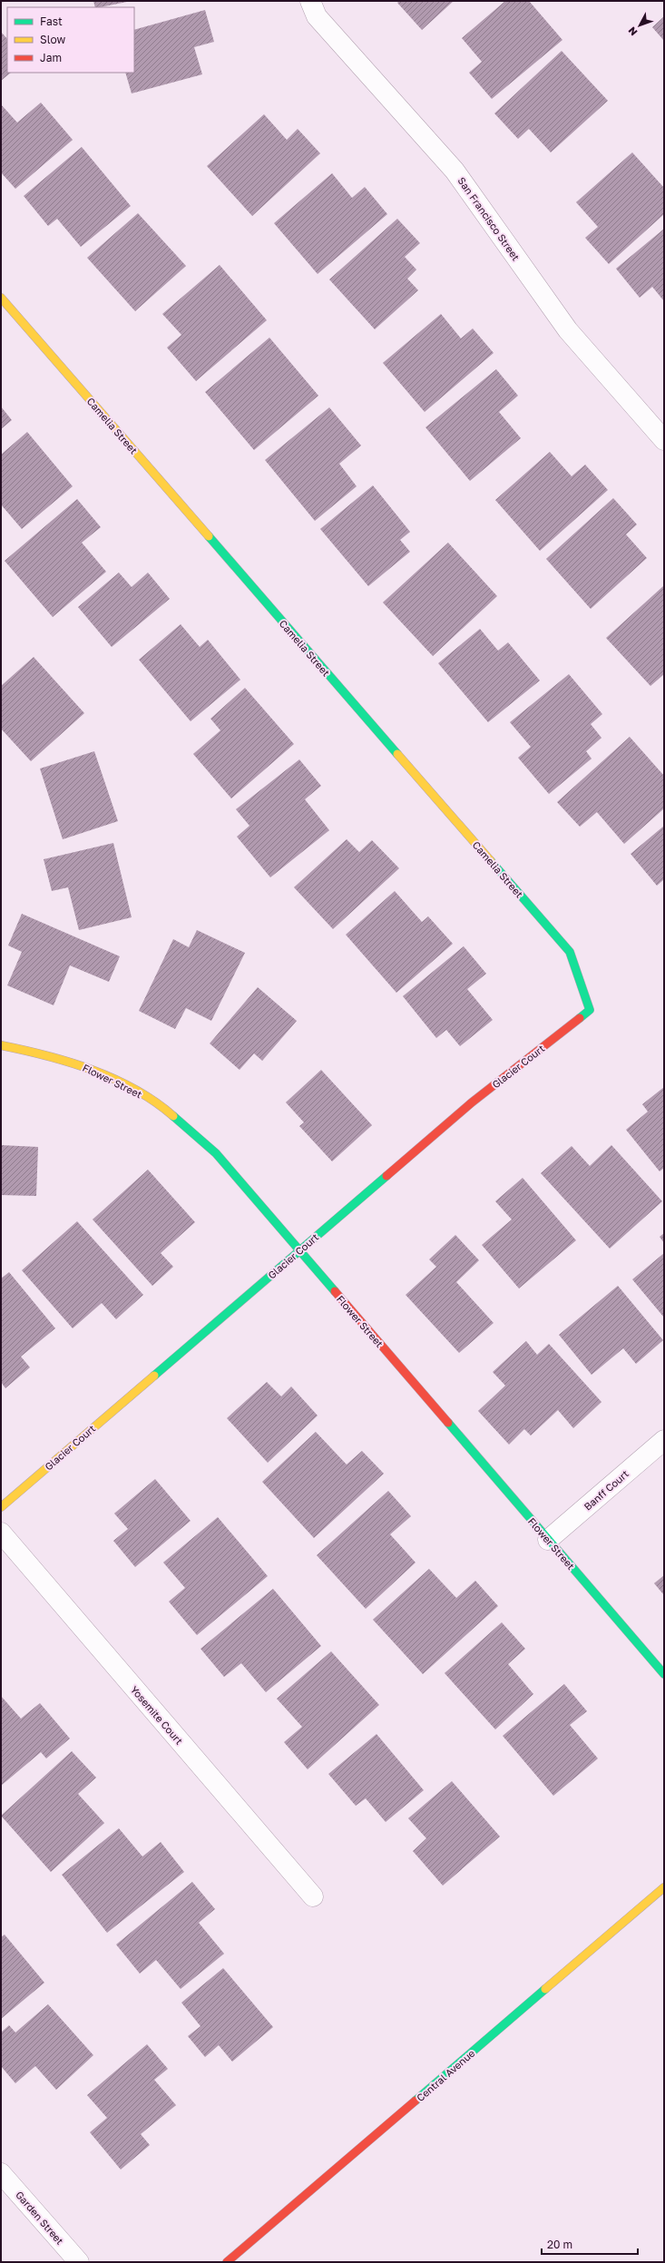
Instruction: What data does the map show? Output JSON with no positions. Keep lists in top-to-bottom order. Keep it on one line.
{"streets":{"street":["San Francisco Street","Camelia Street","Glacier Court","Flower Street","Banff Court","Yosemite Court","Central Avenue","Garden Street"]},"crossings":[["Camelia Street","Glacier Court"],["Glacier Court","Flower Street"],["Flower Street","Banff Court"]],"legend":["Fast","Slow","Jam"],"scale_bar":"20 m","north":"bottom left"}
